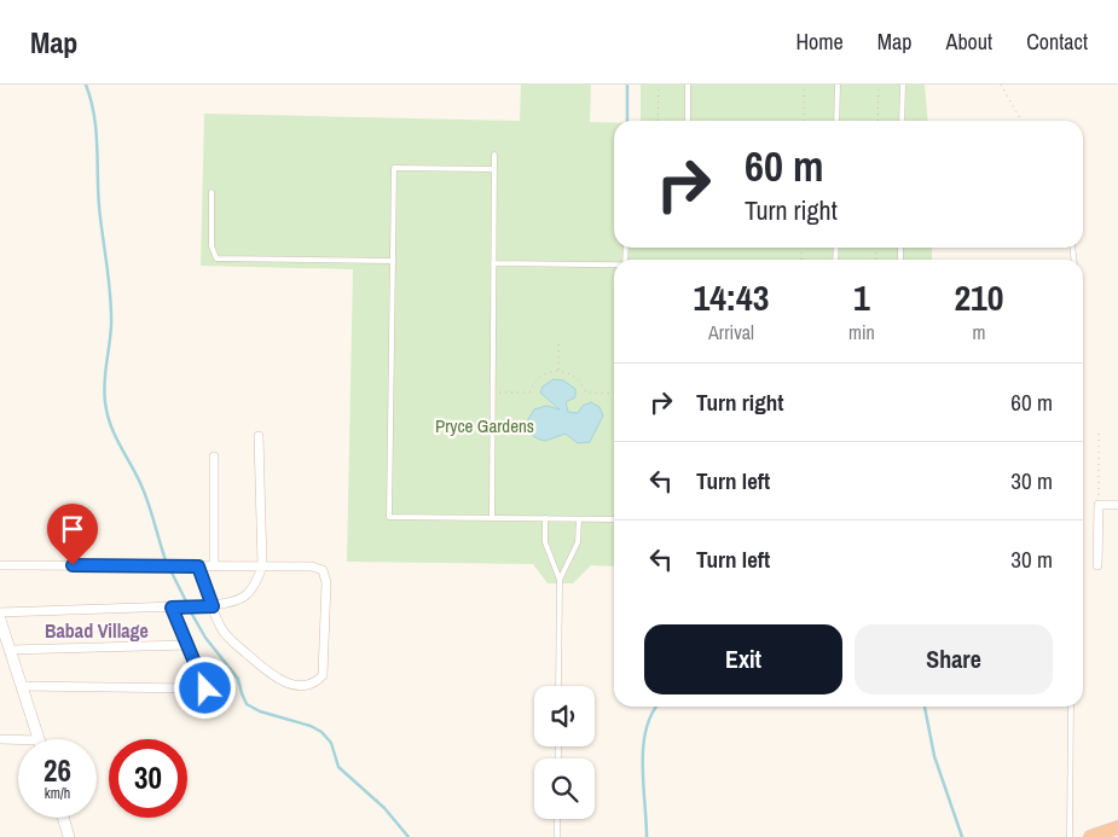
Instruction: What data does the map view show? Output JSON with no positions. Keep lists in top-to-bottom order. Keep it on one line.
{"districts":["Babad Village"],"parks":["Pryce Gardens"],"page":{"header":"Map","nav":["Home","Map","About","Contact"],"turn":["60 m","Turn right"],"eta":["14:43","Arrival","1","min","210","m"],"list":[{"name":"Turn right","value":"60 m"},{"name":"Turn left","value":"30 m"},{"name":"Turn left","value":"30 m"}],"buttons":["Exit","Share"],"speed":"26 km/h","limit":"30"}}
